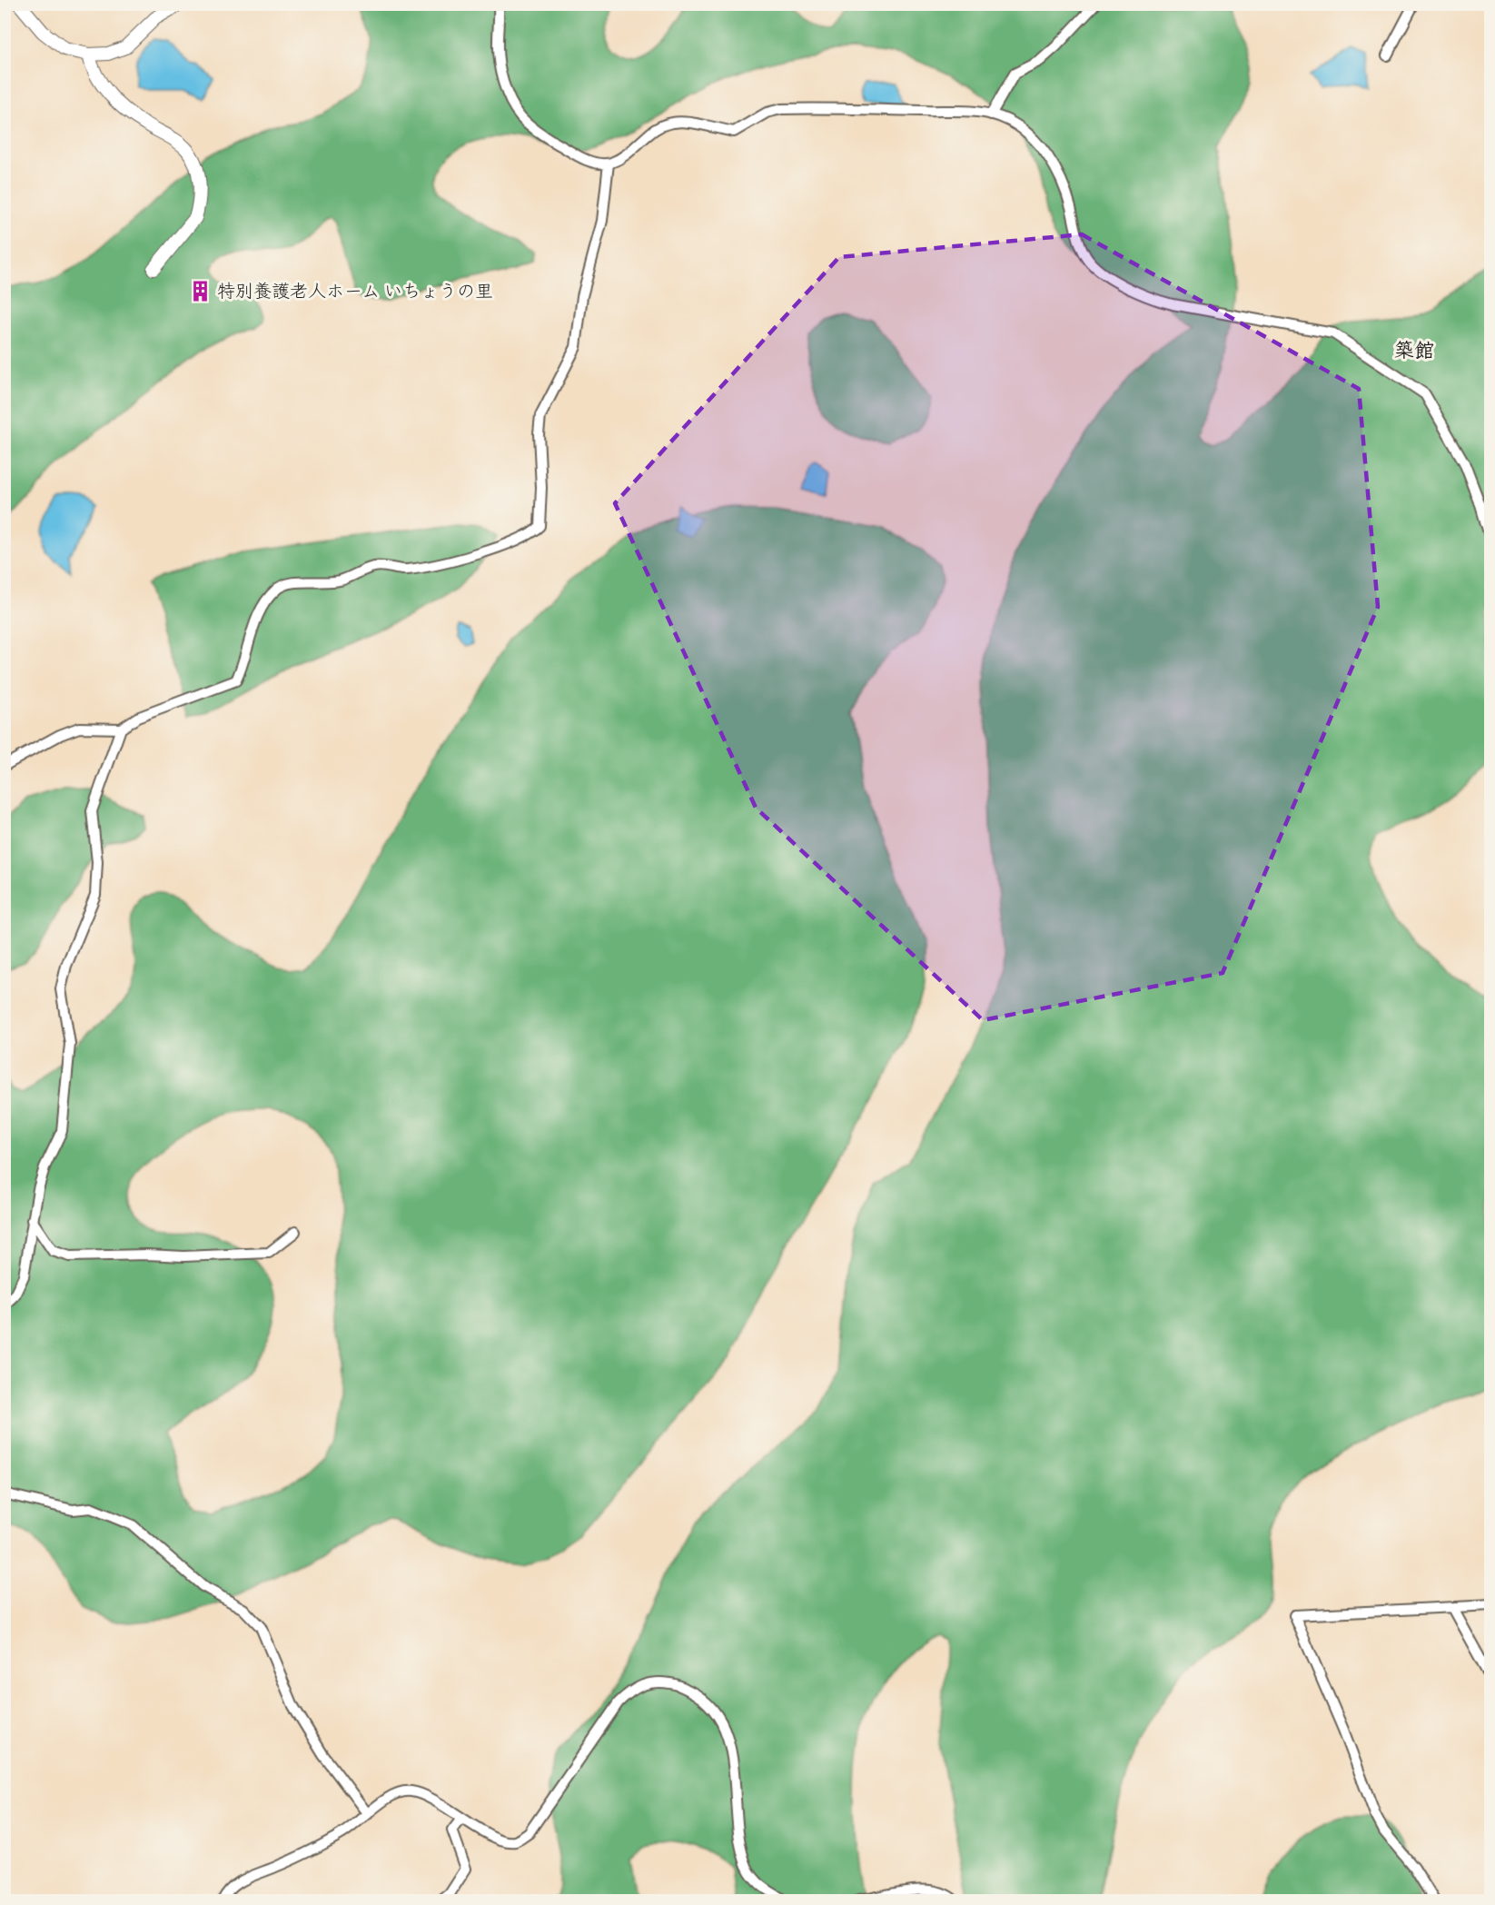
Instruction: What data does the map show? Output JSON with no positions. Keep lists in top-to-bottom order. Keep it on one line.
{"districts":["築館"],"places":{"building":["特別養護老人ホーム いちょうの里"]}}
